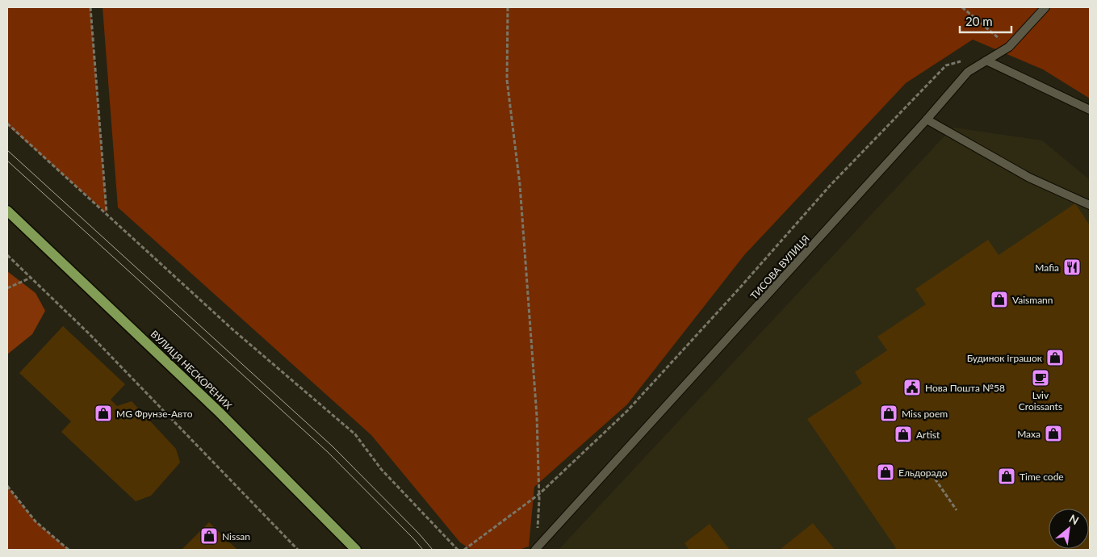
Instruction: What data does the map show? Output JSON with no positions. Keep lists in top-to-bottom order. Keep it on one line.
{"streets":{"main road":["ВУЛИЦЯ НЕСКОРЕНИХ"],"lane":["ТИСОВА ВУЛИЦЯ"]},"places":{"restaurant":["Mafia"],"shop":["Vaismann","Будинок іграшок","MG Фрунзе-Авто","Miss poem","Маха","Artist","Ельдорадо","Time code","Nissan"],"cafe":["Lviv Croissants"],"public building":["Нова Пошта №58"]},"scale_bar":"20 m","north":"top right"}
